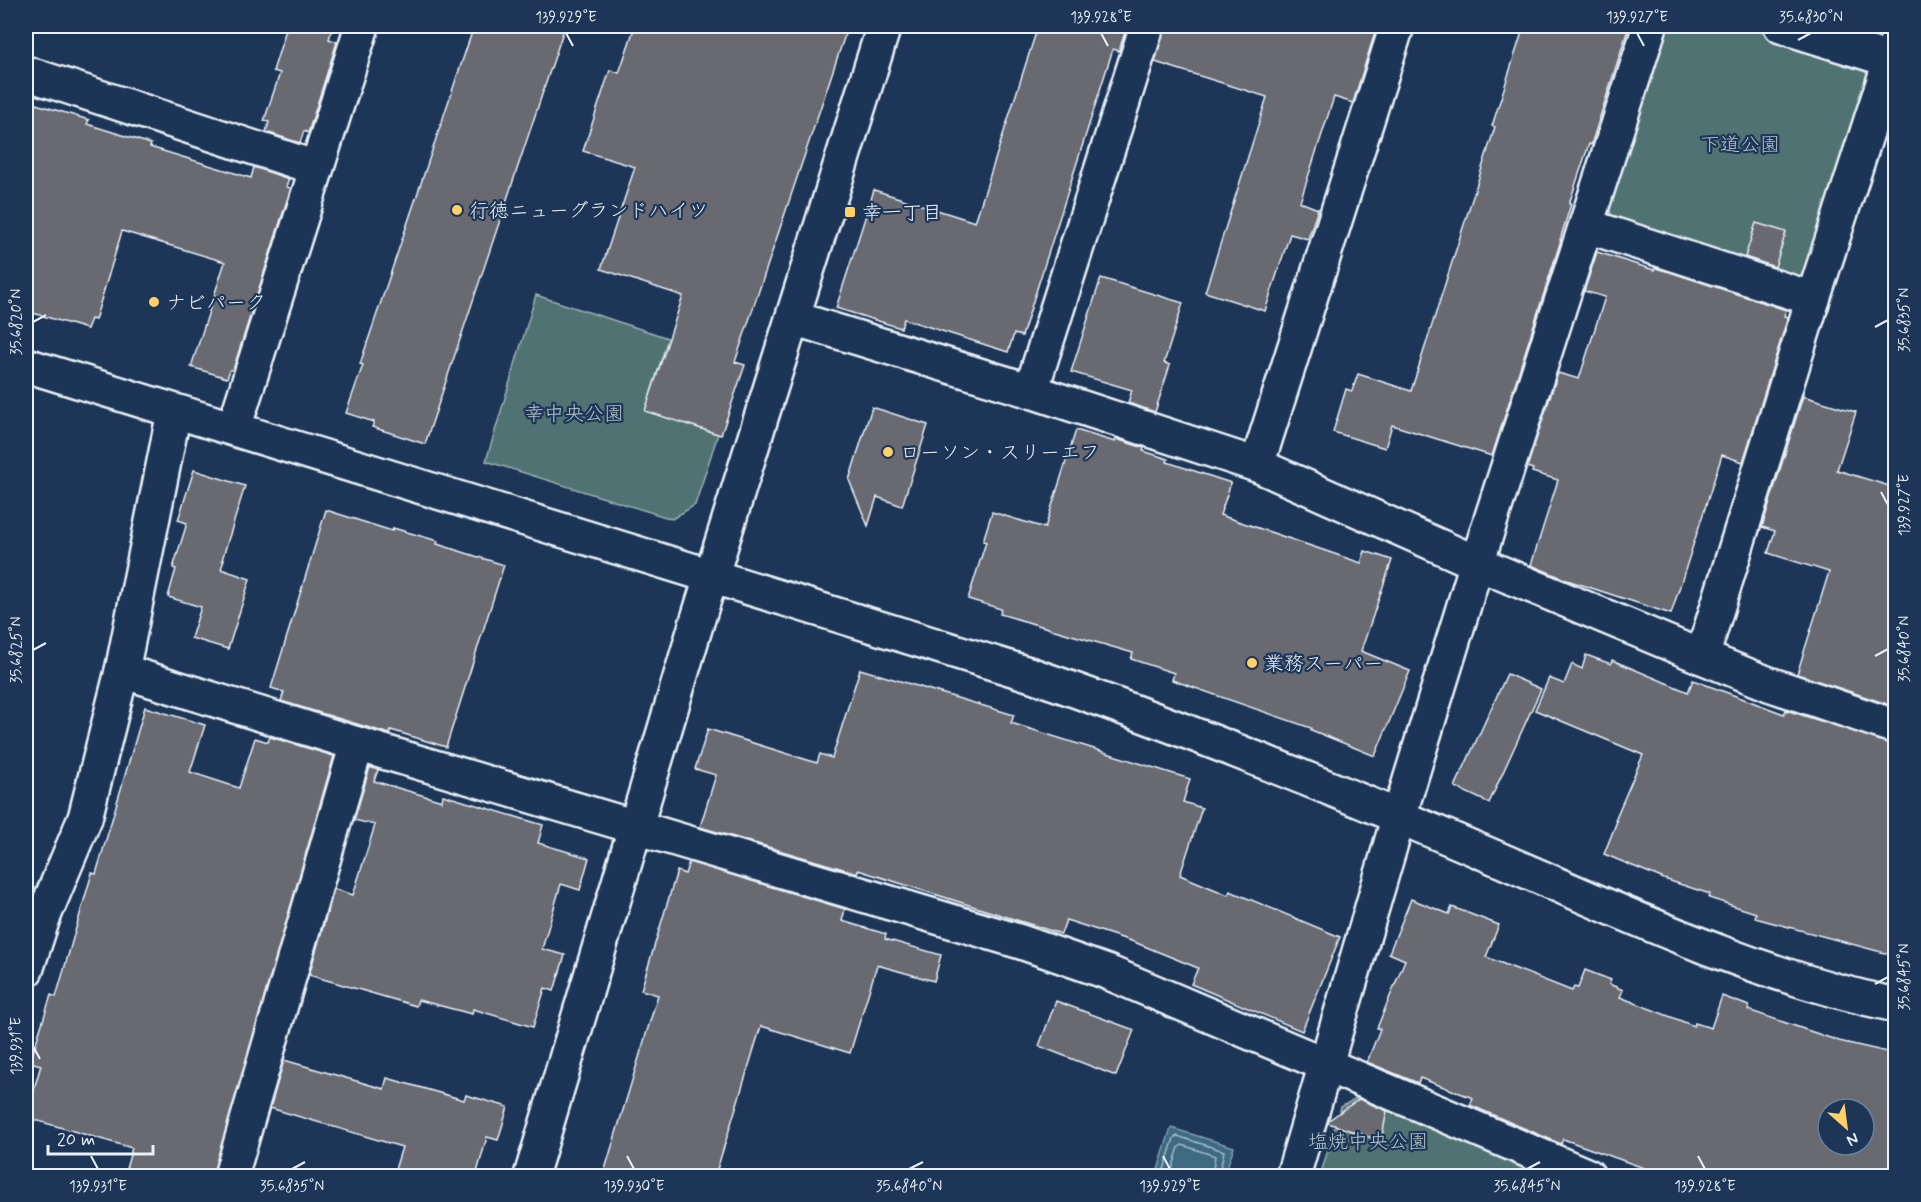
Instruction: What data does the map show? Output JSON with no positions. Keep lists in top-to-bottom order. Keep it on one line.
{"parks":["下道公園","幸中央公園","塩焼中央公園"],"places":{"other":["行徳ニューグランドハイツ","ナビパーク","ローソン・スリーエフ","業務スーパー"],"transit":["幸一丁目"]},"scale_bar":"20 m","north":"bottom right","coordinates":["139.929°E","139.928°E","139.927°E","35.6830°N","35.6835°N","35.6820°N","35.6840°N","35.6825°N","35.6845°N","139.931°E","139.930°E"]}
